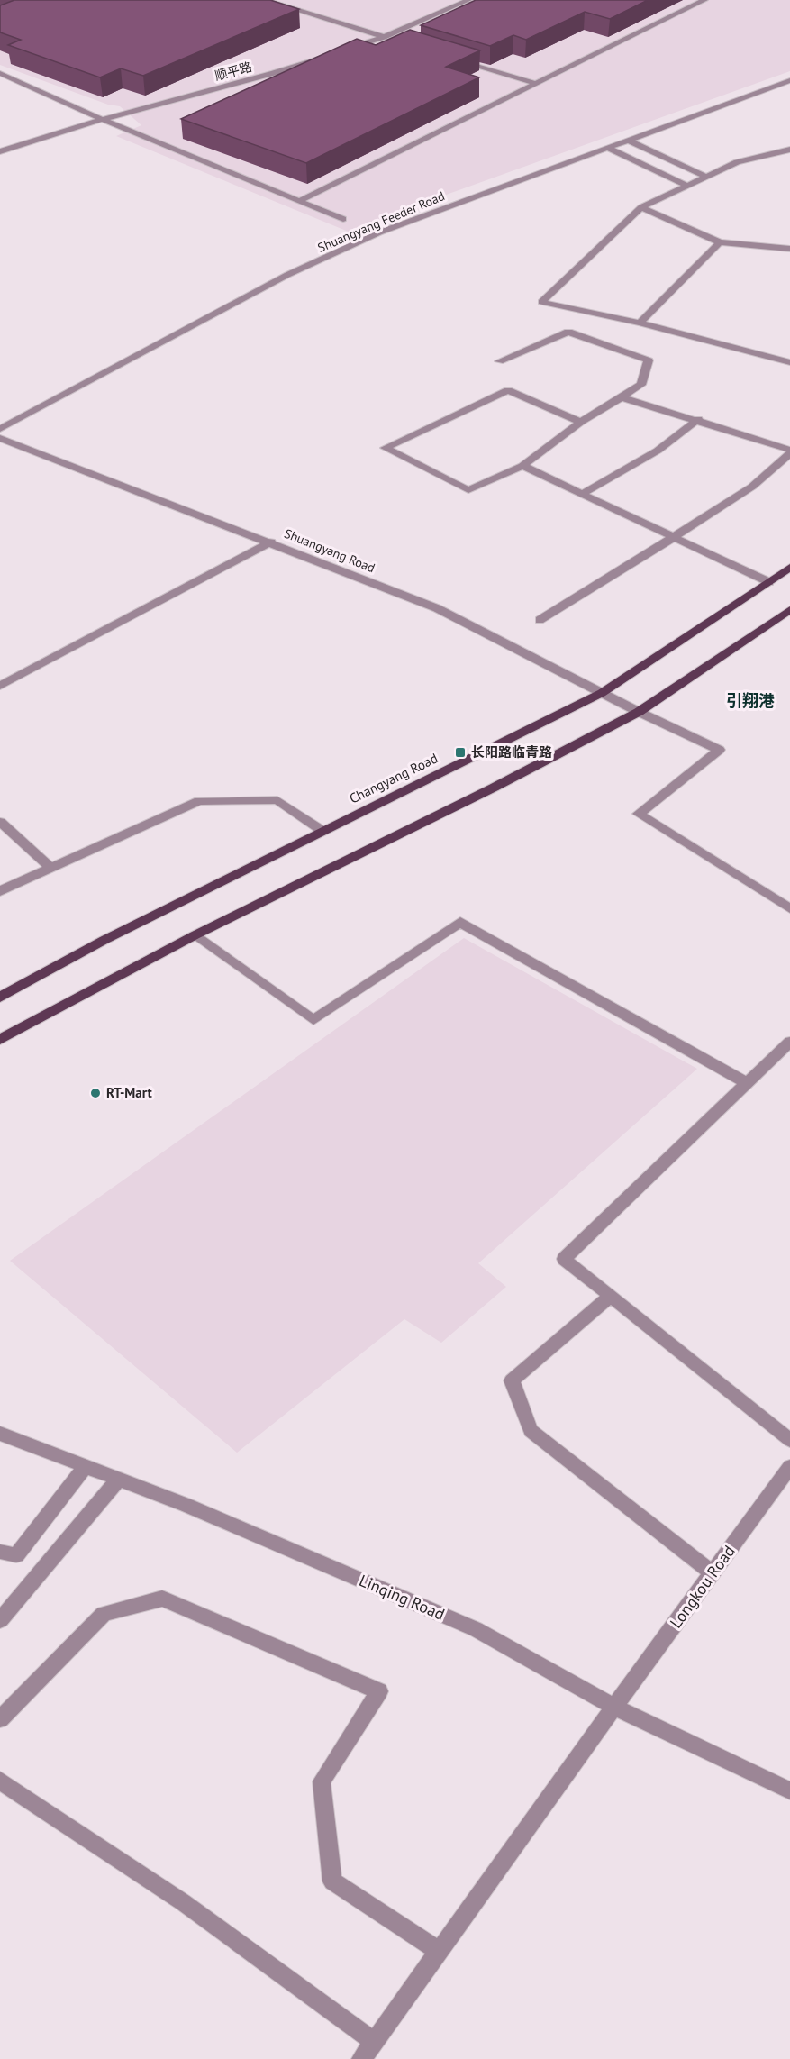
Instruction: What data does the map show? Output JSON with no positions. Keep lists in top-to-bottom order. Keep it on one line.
{"streets":{"main road":["Changyang Road"],"street":["顺平路","Shuangyang Feeder Road","Shuangyang Road","Longkou Road","Linqing Road"]},"crossings":[["Shuangyang Road","Changyang Road"],["Longkou Road","Linqing Road"]],"districts":["引翔港"],"places":{"transit":["长阳路临青路"],"other":["RT-Mart"]}}
